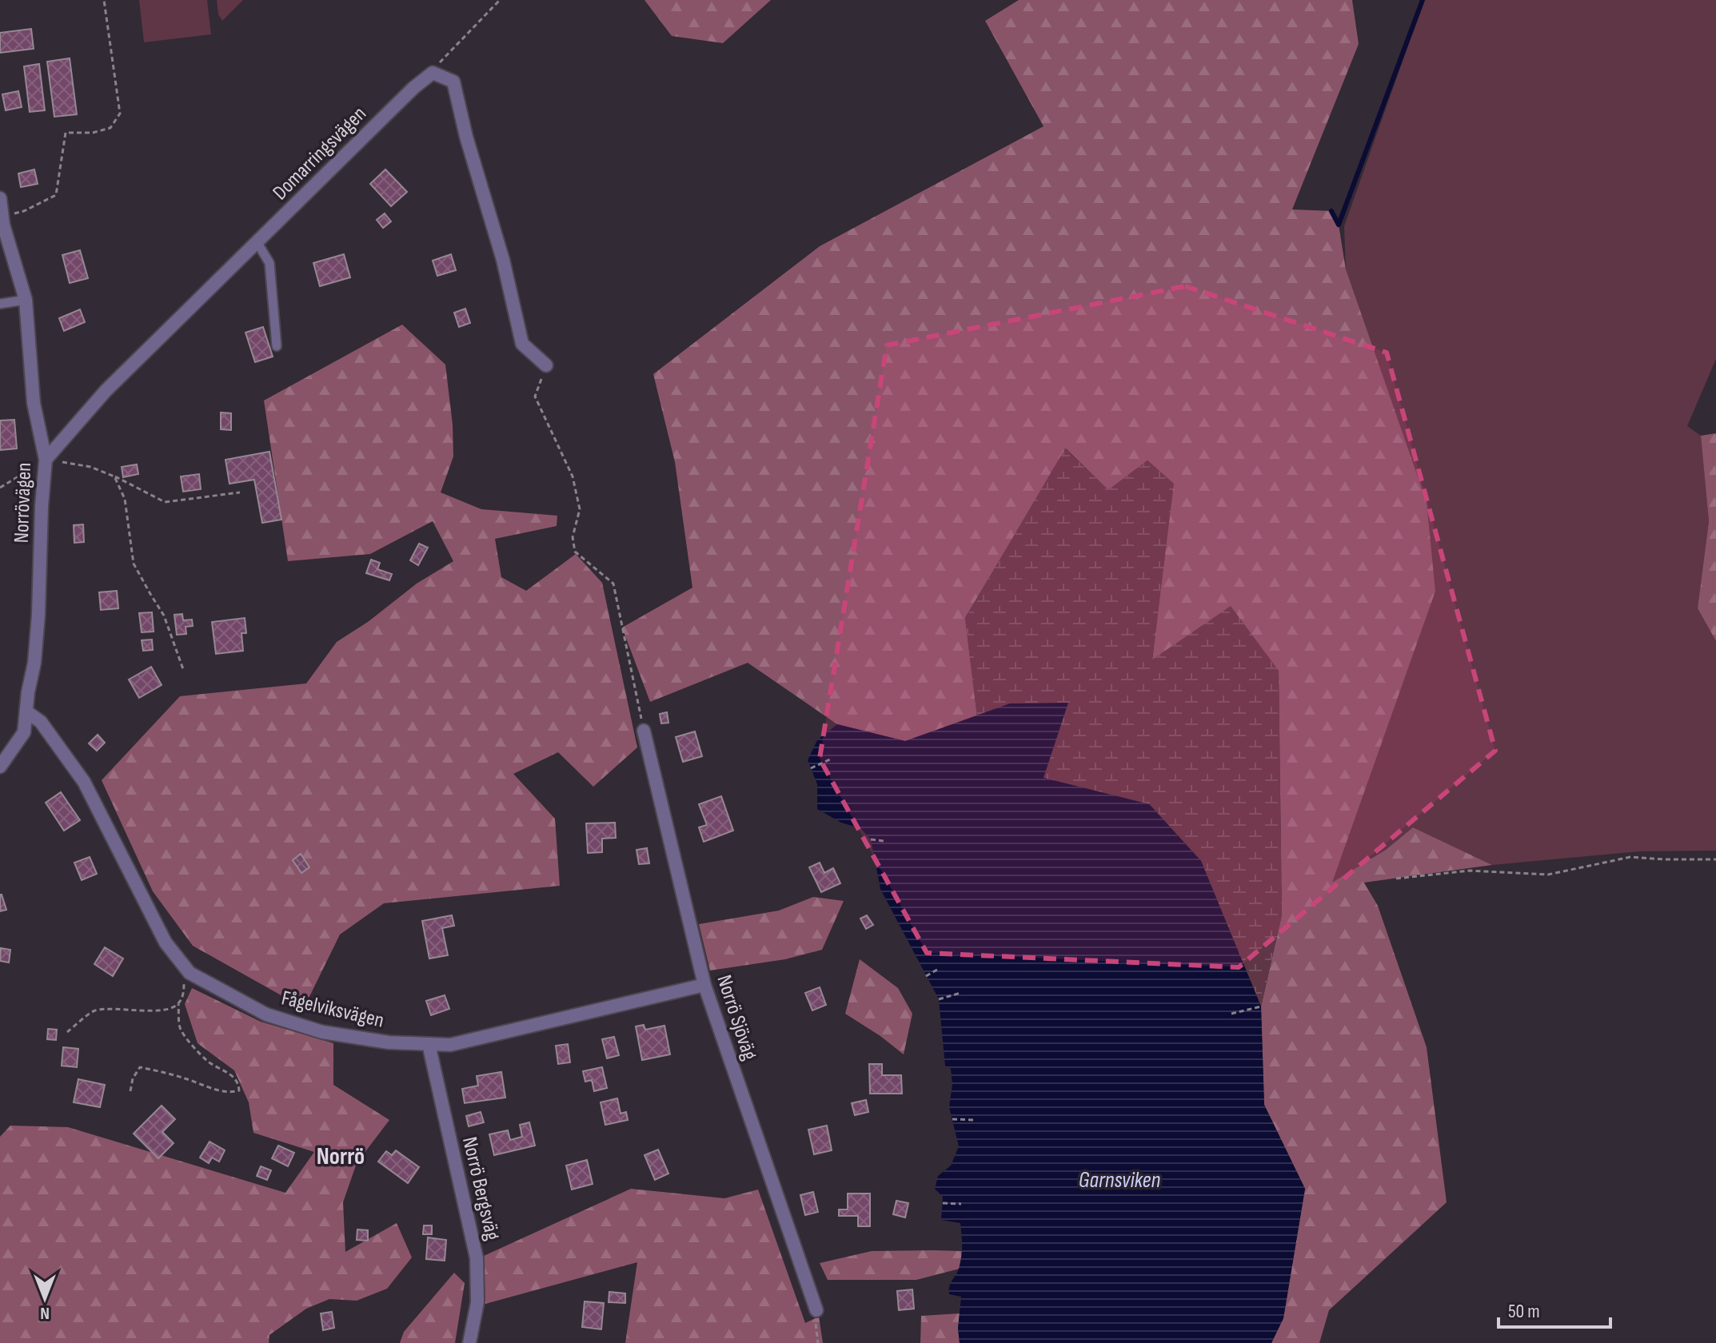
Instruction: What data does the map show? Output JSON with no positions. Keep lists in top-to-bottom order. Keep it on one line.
{"streets":{"street":["Domarringsvägen","Norrövägen","Fågelviksvägen","Norrö Sjöväg","Norrö Bergsväg"]},"crossings":[["Domarringsvägen","Norrövägen"],["Norrövägen","Fågelviksvägen"],["Fågelviksvägen","Norrö Sjöväg"],["Fågelviksvägen","Norrö Bergsväg"]],"districts":["Norrö"],"water":["Garnsviken"],"scale_bar":"50 m","north":"bottom"}
